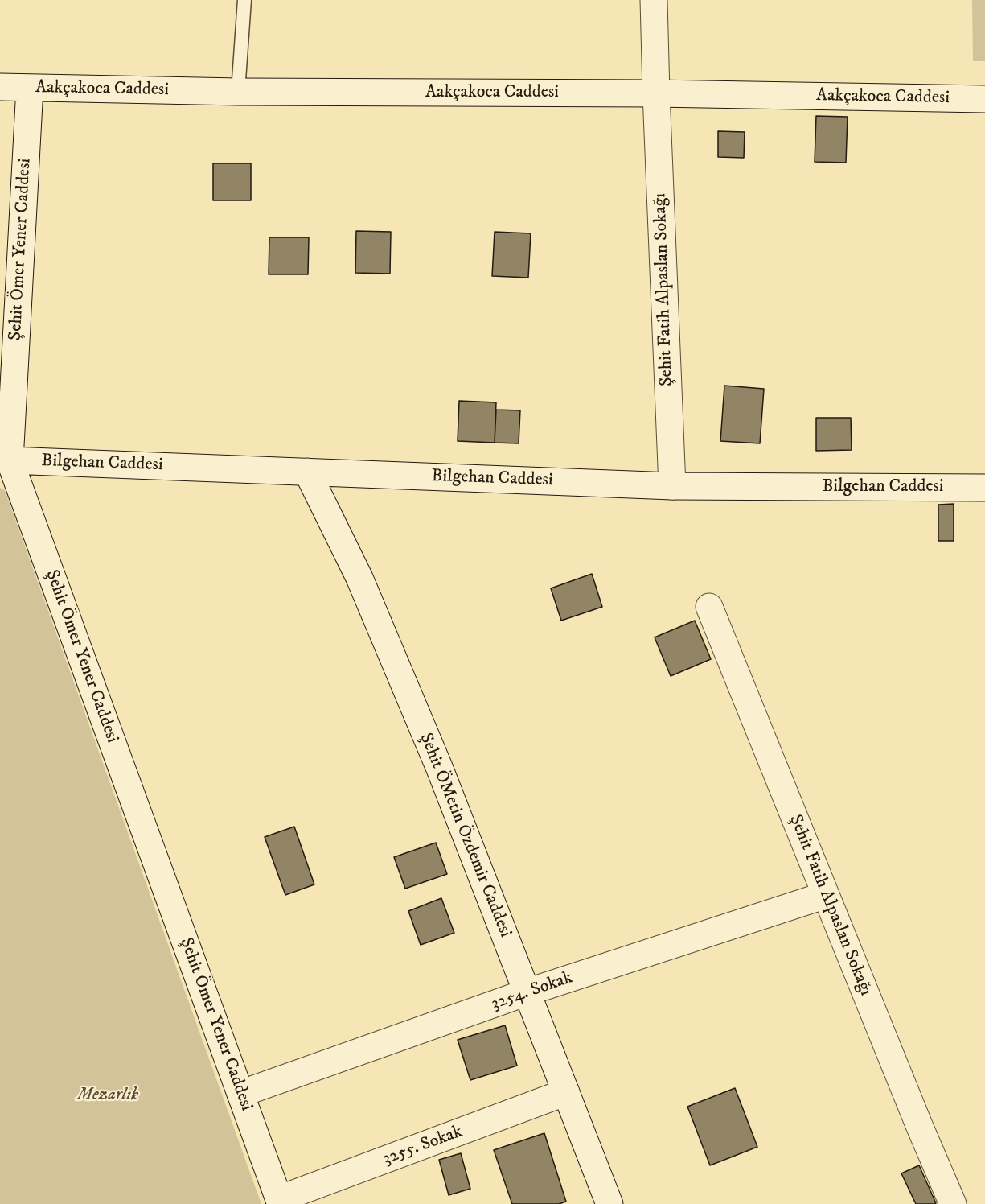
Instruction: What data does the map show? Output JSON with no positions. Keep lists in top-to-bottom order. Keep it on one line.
{"streets":{"street":["Aakçakoca Caddesi","Şehit Ömer Yener Caddesi","Şehit Fatih Alpaslan Sokağı","Bilgehan Caddesi","Şehit ÖMetin Özdemir Caddesi","3254. Sokak","3255. Sokak"]},"crossings":[["Aakçakoca Caddesi","Şehit Ömer Yener Caddesi"],["Aakçakoca Caddesi","Şehit Fatih Alpaslan Sokağı"],["Şehit Ömer Yener Caddesi","Bilgehan Caddesi"],["Şehit Ömer Yener Caddesi","3254. Sokak"],["Şehit Ömer Yener Caddesi","3255. Sokak"],["Şehit Fatih Alpaslan Sokağı","Bilgehan Caddesi"],["Şehit Fatih Alpaslan Sokağı","3254. Sokak"],["Bilgehan Caddesi","Şehit ÖMetin Özdemir Caddesi"],["Şehit ÖMetin Özdemir Caddesi","3254. Sokak"],["Şehit ÖMetin Özdemir Caddesi","3255. Sokak"]],"parks":["Mezarlık"]}
